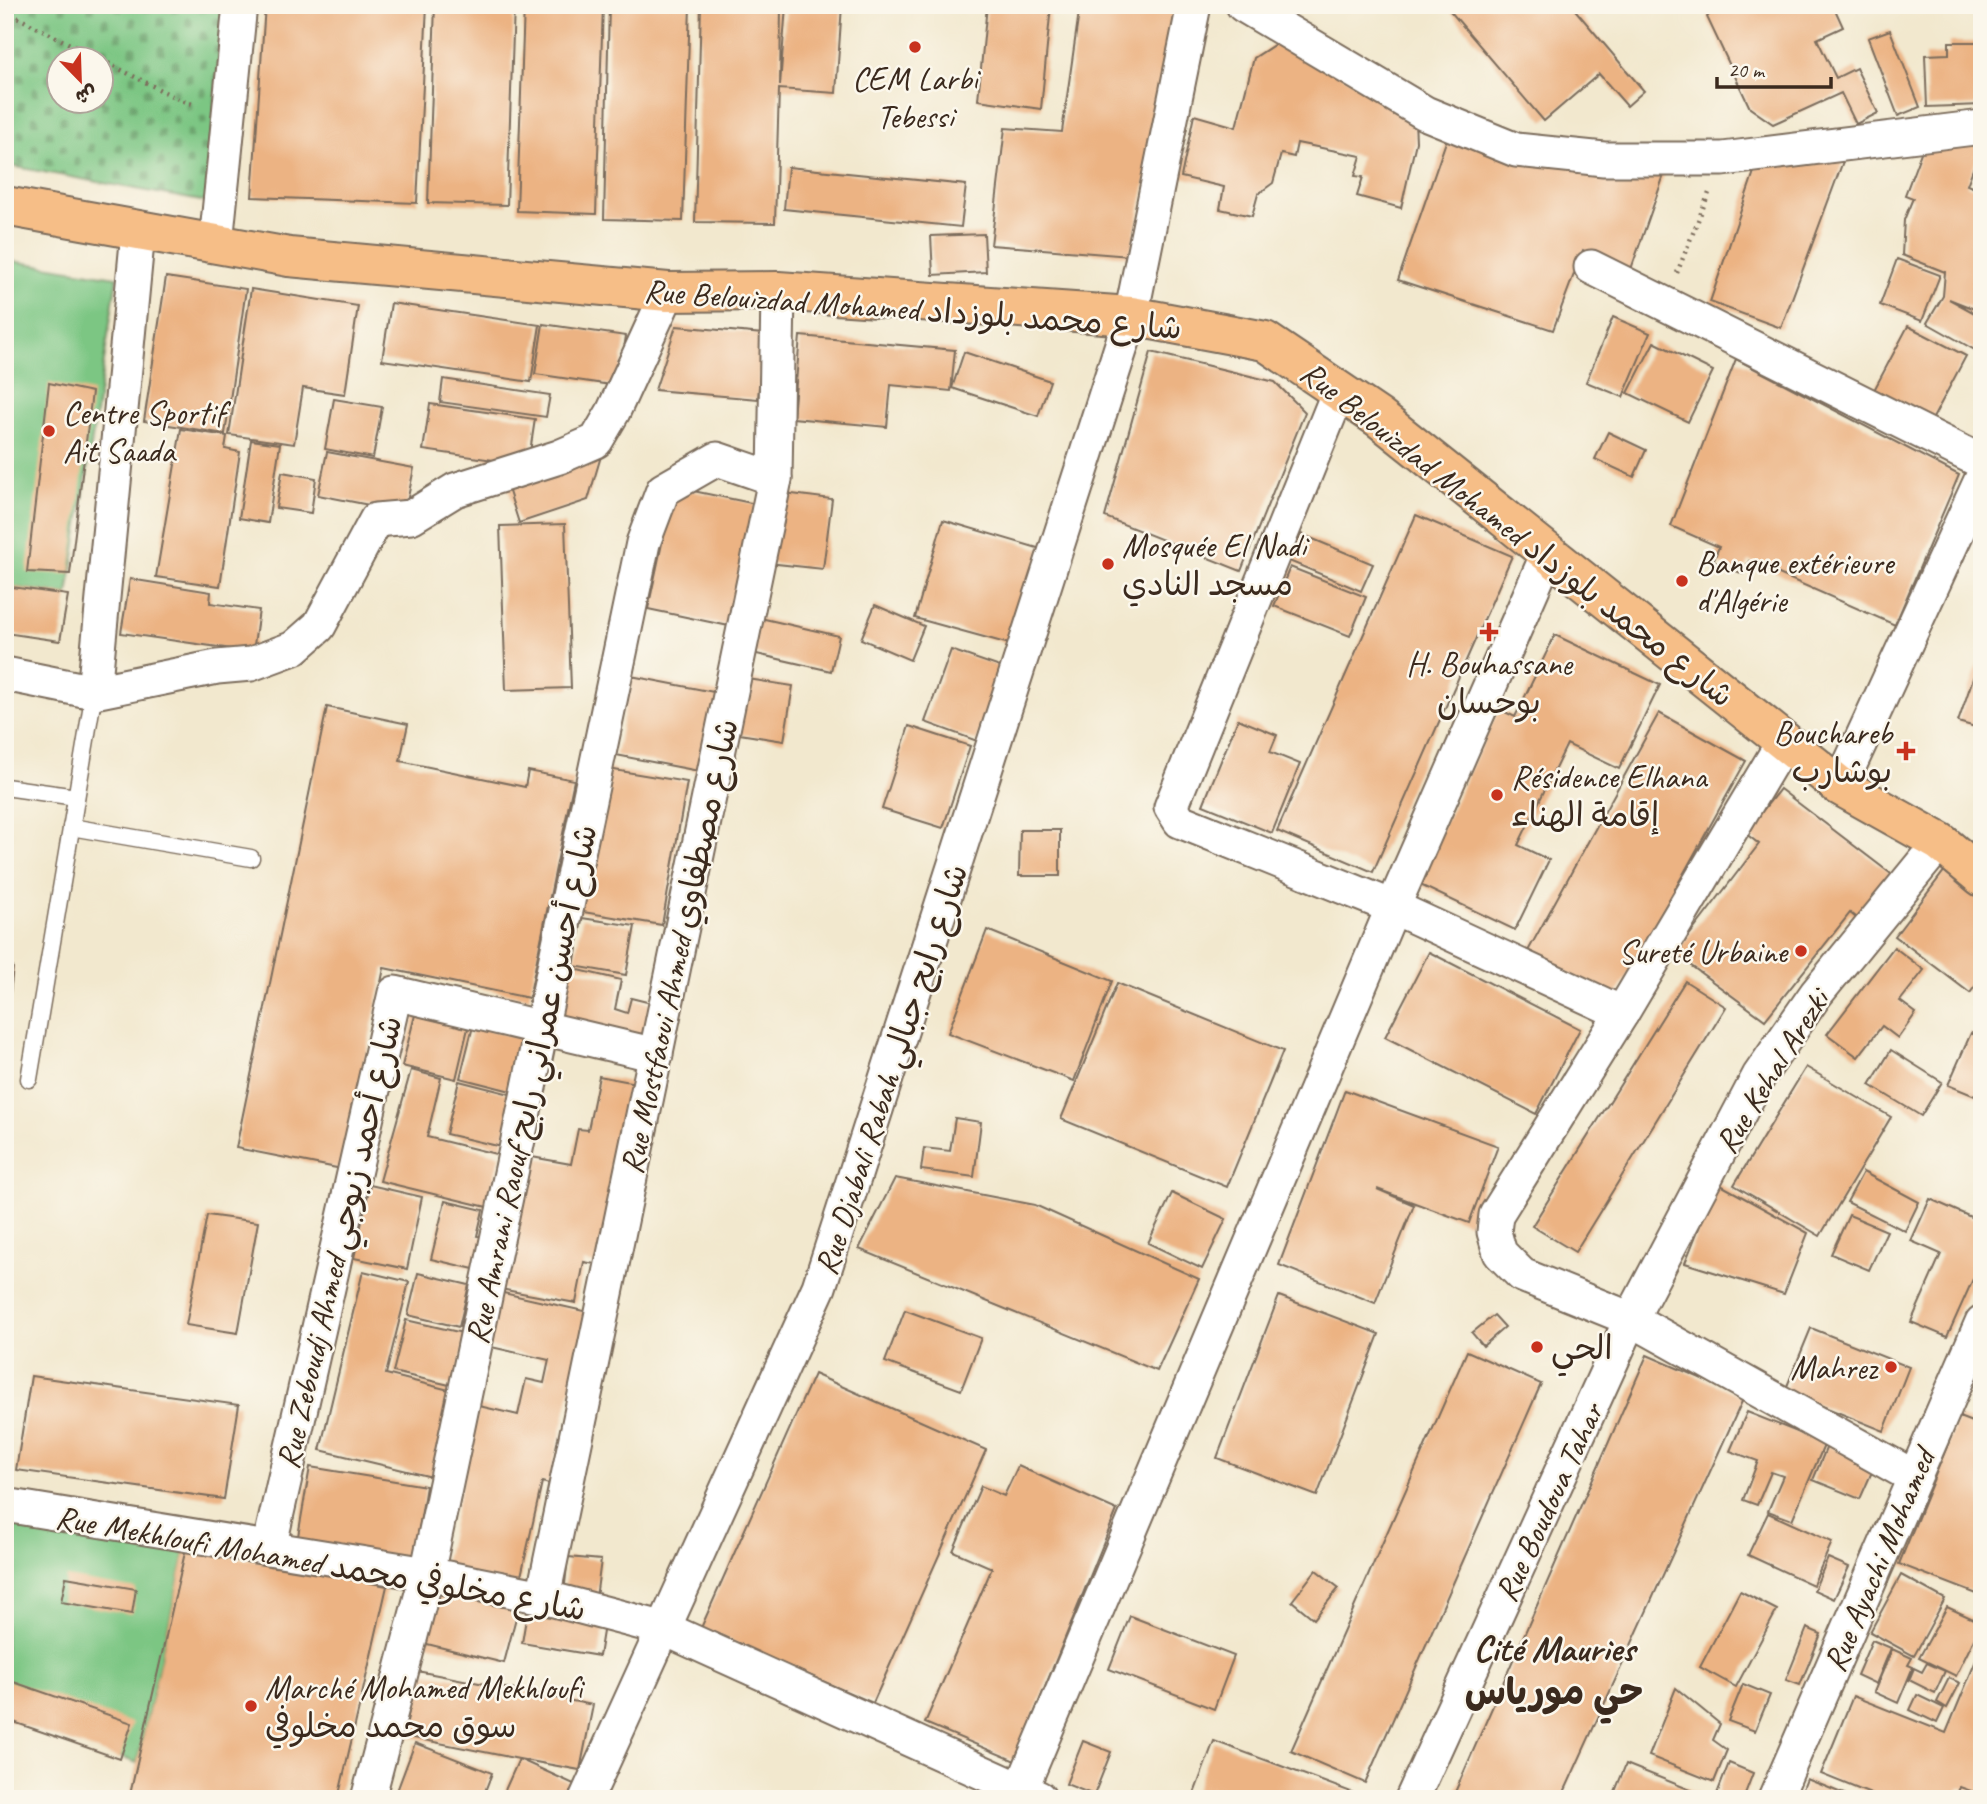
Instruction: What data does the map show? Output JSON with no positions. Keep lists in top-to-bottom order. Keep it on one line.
{"streets":{"main road":["Rue Belouizdad Mohamed شارع محمد بلوزداد"],"street":["Rue Mostfaoui Ahmed شارع مصطفاوي","Rue Djabali Rabah شارع رابح جبالي","Rue Kehal Arezki","Rue Amrani Raouf شارع أحسن عمراني رابح","Rue Zeboudj Ahmed شارع أحمد زبوجي","Rue Boudoua Tahar","Rue Ayachi Mohamed","Rue Mekhloufi Mohamed شارع مخلوفي محمد"]},"crossings":[["Rue Belouizdad Mohamed شارع محمد بلوزداد","Rue Mostfaoui Ahmed شارع مصطفاوي"],["Rue Belouizdad Mohamed شارع محمد بلوزداد","Rue Djabali Rabah شارع رابح جبالي"],["Rue Belouizdad Mohamed شارع محمد بلوزداد","Rue Kehal Arezki"],["Rue Mostfaoui Ahmed شارع مصطفاوي","Rue Amrani Raouf شارع أحسن عمراني رابح"],["Rue Mostfaoui Ahmed شارع مصطفاوي","Rue Zeboudj Ahmed شارع أحمد زبوجي"],["Rue Mostfaoui Ahmed شارع مصطفاوي","Rue Mekhloufi Mohamed شارع مخلوفي محمد"],["Rue Djabali Rabah شارع رابح جبالي","Rue Mekhloufi Mohamed شارع مخلوفي محمد"],["Rue Kehal Arezki","Rue Boudoua Tahar"],["Rue Amrani Raouf شارع أحسن عمراني رابح","Rue Zeboudj Ahmed شارع أحمد زبوجي"],["Rue Amrani Raouf شارع أحسن عمراني رابح","Rue Mekhloufi Mohamed شارع مخلوفي محمد"],["Rue Zeboudj Ahmed شارع أحمد زبوجي","Rue Mekhloufi Mohamed شارع مخلوفي محمد"]],"districts":["Cité Mauries حي مورياس"],"places":{"other":["CEM Larbi Tebessi","Centre Sportif Ait Saada","Mosquée El Nadi مسجد النادي","Banque extérieure d'Algérie","Résidence Elhana إقامة الهناء","Sureté Urbaine","الحي","Mahrez","Marché Mohamed Mekhloufi سوق محمد مخلوفي"],"health":["H. Bouhassane بوحسان","Bouchareb بوشارب"]},"scale_bar":"20 m","north":"bottom right"}
